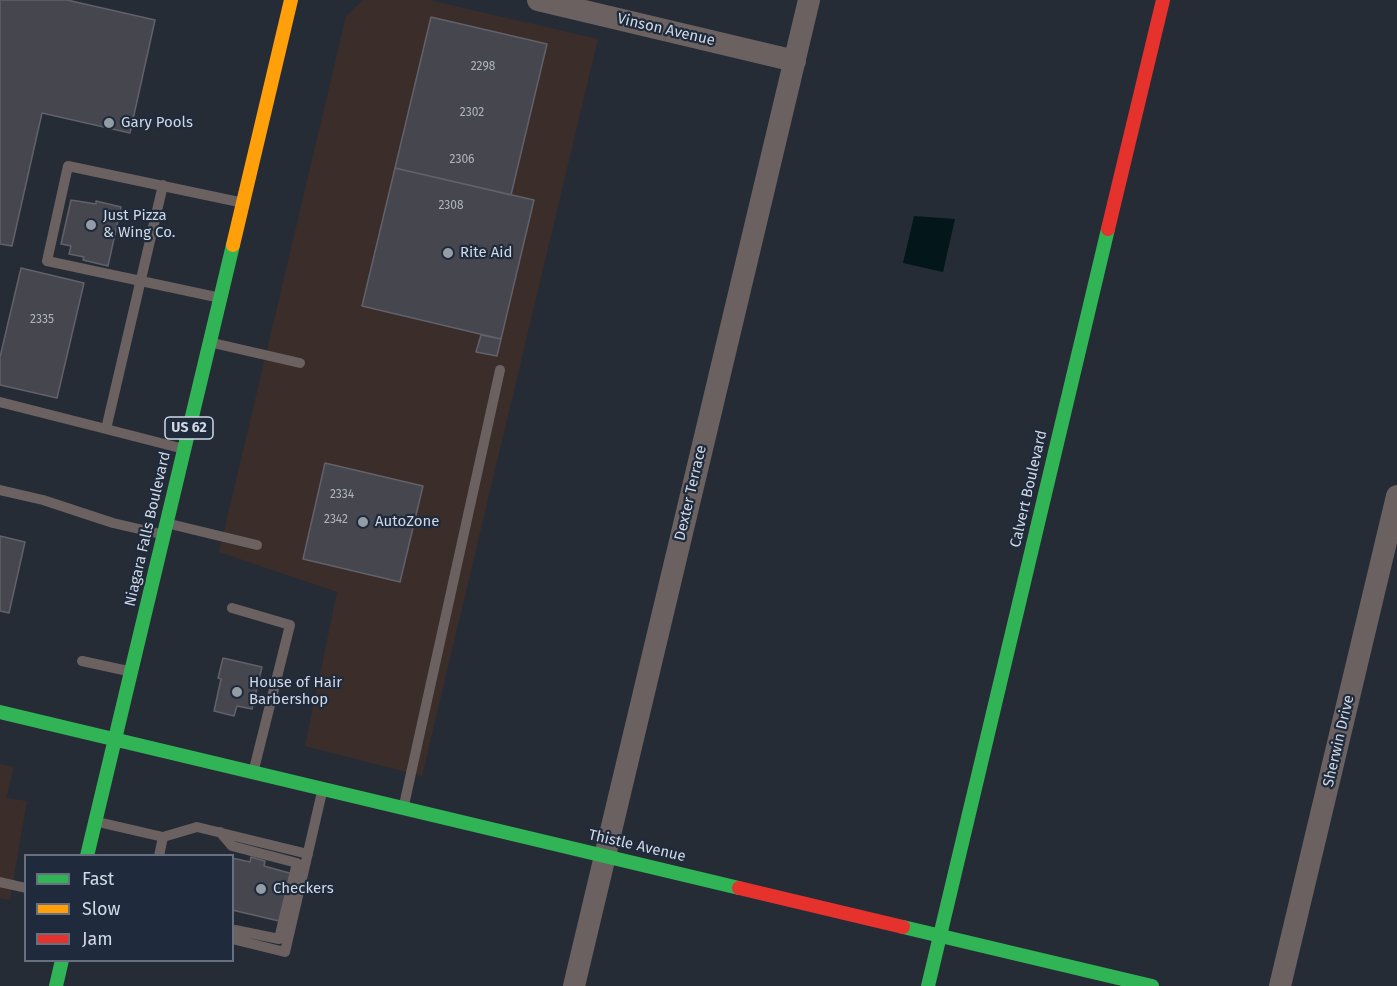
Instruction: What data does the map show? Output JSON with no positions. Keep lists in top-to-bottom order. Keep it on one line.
{"streets":{"street":["Vinson Avenue","US 62","Calvert Boulevard","Dexter Terrace","Niagara Falls Boulevard","Sherwin Drive","Thistle Avenue"]},"crossings":[["Vinson Avenue","Dexter Terrace"],["Calvert Boulevard","Thistle Avenue"],["Dexter Terrace","Thistle Avenue"],["Niagara Falls Boulevard","Thistle Avenue"]],"places":["Gary Pools","Just Pizza & Wing Co.","Rite Aid","AutoZone","House of Hair Barbershop","Checkers"],"house_numbers":["2298","2302","2306","2308","2335","2334","2342"],"legend":["Fast","Slow","Jam"]}
